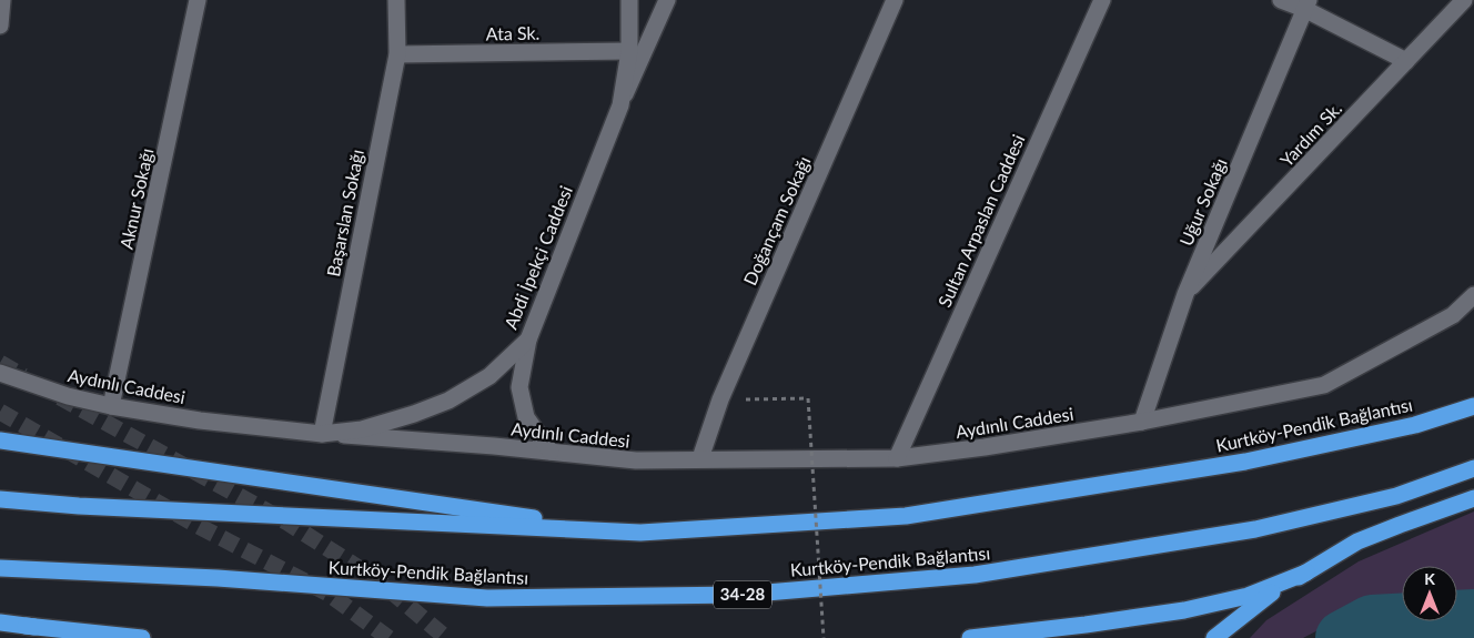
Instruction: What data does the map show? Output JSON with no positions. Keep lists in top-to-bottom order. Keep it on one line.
{"streets":{"highway":["Kurtköy-Pendik Bağlantısı","34-28"],"street":["Ata Sk.","Yardım Sk.","Aknur Sokağı","Uğur Sokağı","Başarslan Sokağı","Doğançam Sokağı","Sultan Arpaslan Caddesi","Abdi İpekçi Caddesi","Aydınlı Caddesi"]},"crossings":[["Ata Sk.","Başarslan Sokağı"],["Ata Sk.","Abdi İpekçi Caddesi"],["Yardım Sk.","Uğur Sokağı"],["Aknur Sokağı","Aydınlı Caddesi"],["Uğur Sokağı","Aydınlı Caddesi"],["Başarslan Sokağı","Abdi İpekçi Caddesi"],["Başarslan Sokağı","Aydınlı Caddesi"],["Doğançam Sokağı","Aydınlı Caddesi"],["Sultan Arpaslan Caddesi","Aydınlı Caddesi"],["Abdi İpekçi Caddesi","Aydınlı Caddesi"]],"north":"top"}
